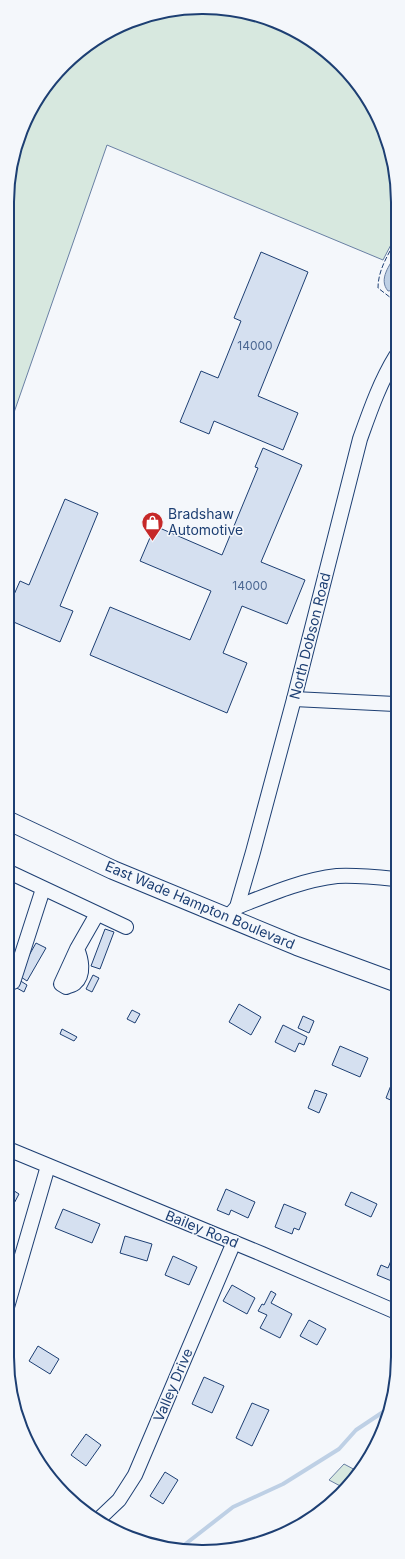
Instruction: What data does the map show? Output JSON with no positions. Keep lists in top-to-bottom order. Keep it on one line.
{"streets":{"main road":["East Wade Hampton Boulevard"],"street":["North Dobson Road","Bailey Road","Valley Drive"]},"crossings":[["North Dobson Road","East Wade Hampton Boulevard"],["Bailey Road","Valley Drive"]],"places":{"shop":["Bradshaw Automotive"]},"house_numbers":["14000","14000"]}
